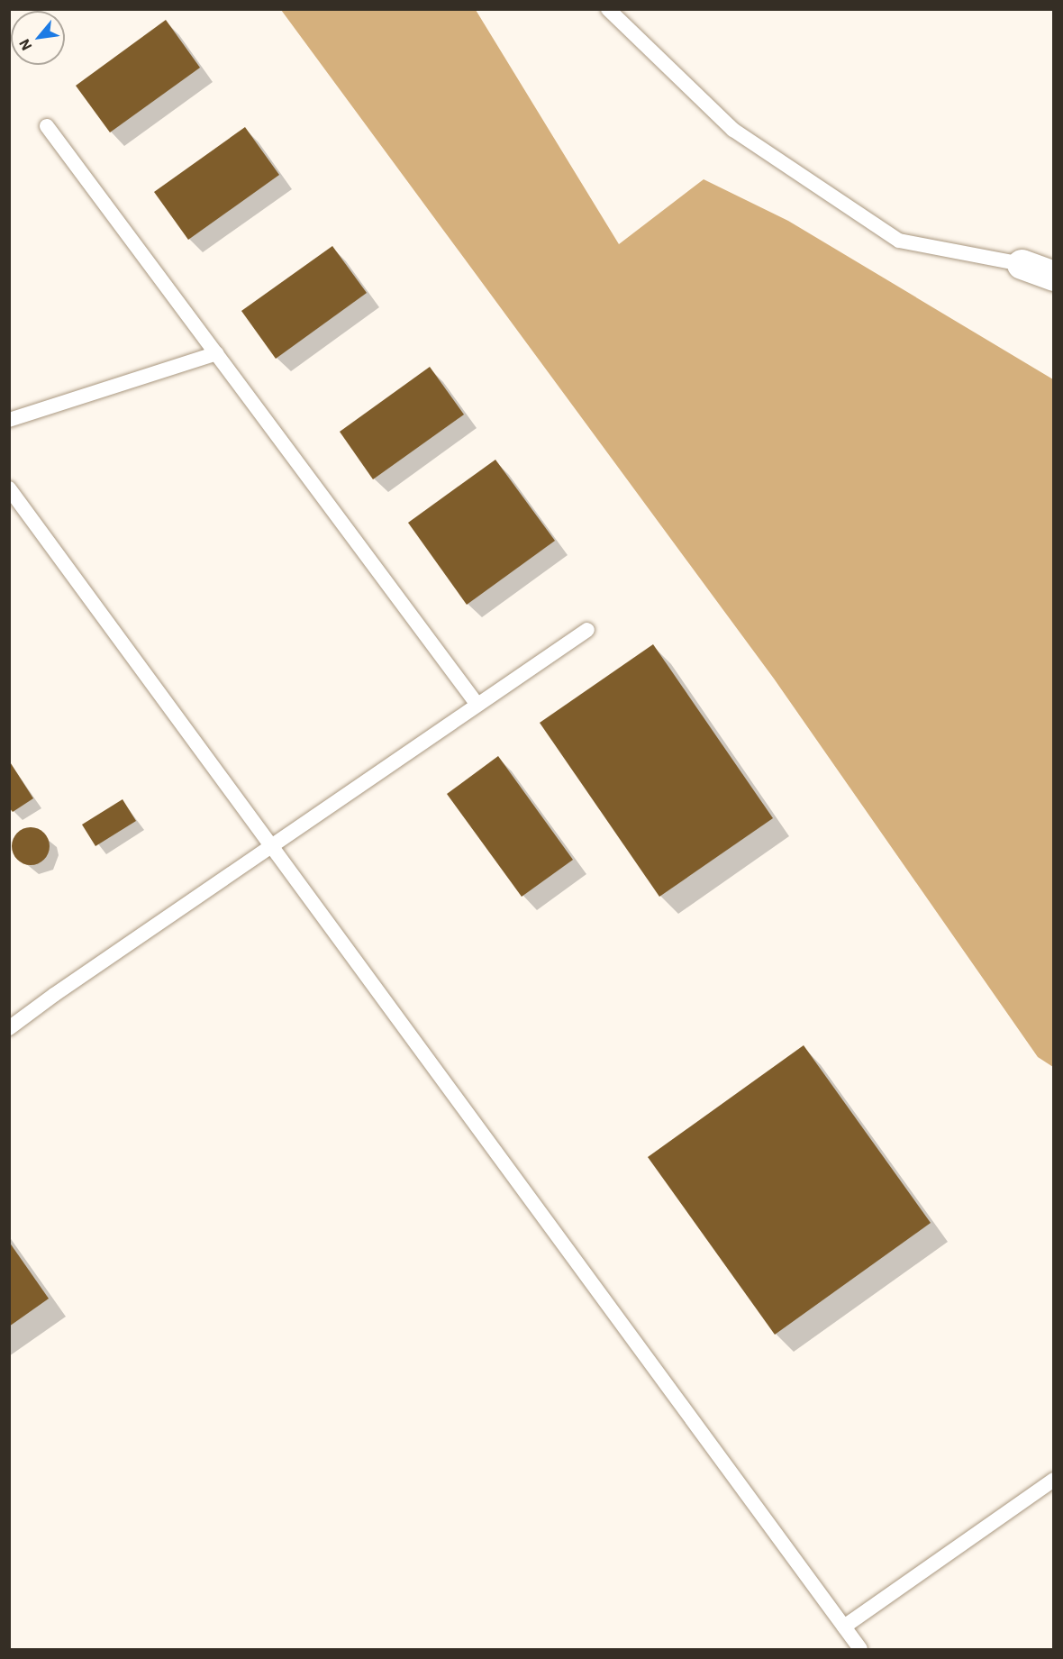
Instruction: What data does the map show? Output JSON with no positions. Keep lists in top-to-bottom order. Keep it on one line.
{"north":"bottom left"}
